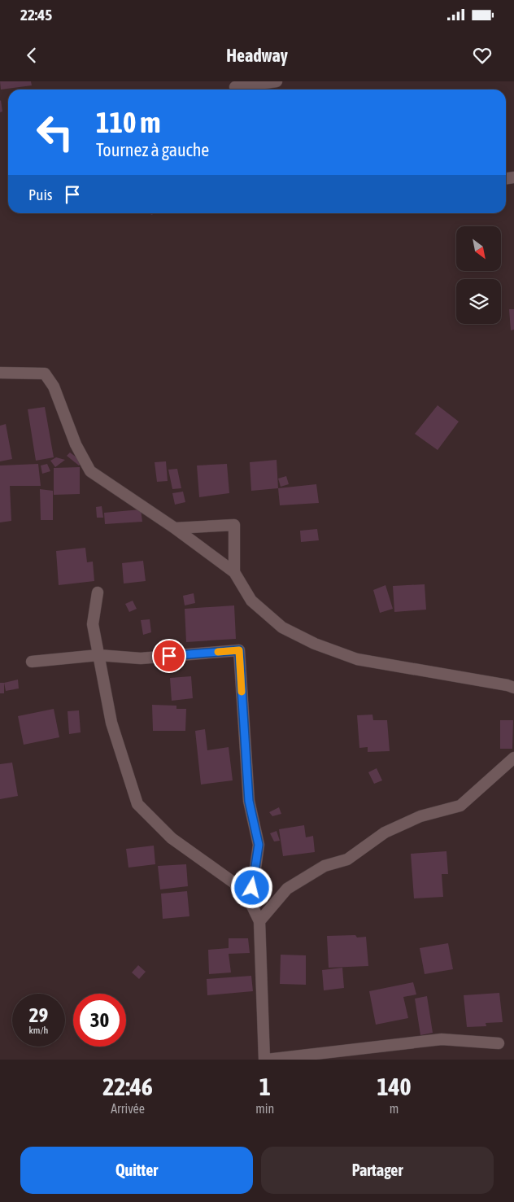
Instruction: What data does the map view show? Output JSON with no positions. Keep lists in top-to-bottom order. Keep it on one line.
{"north":"bottom right","page":{"status":"22:45","header":"Headway","turn":["110 m","Tournez à gauche"],"then":"Puis","speed":"29 km/h","limit":"30","eta":["22:46","Arrivée","1","min","140","m"],"buttons":["Quitter","Partager"]}}
